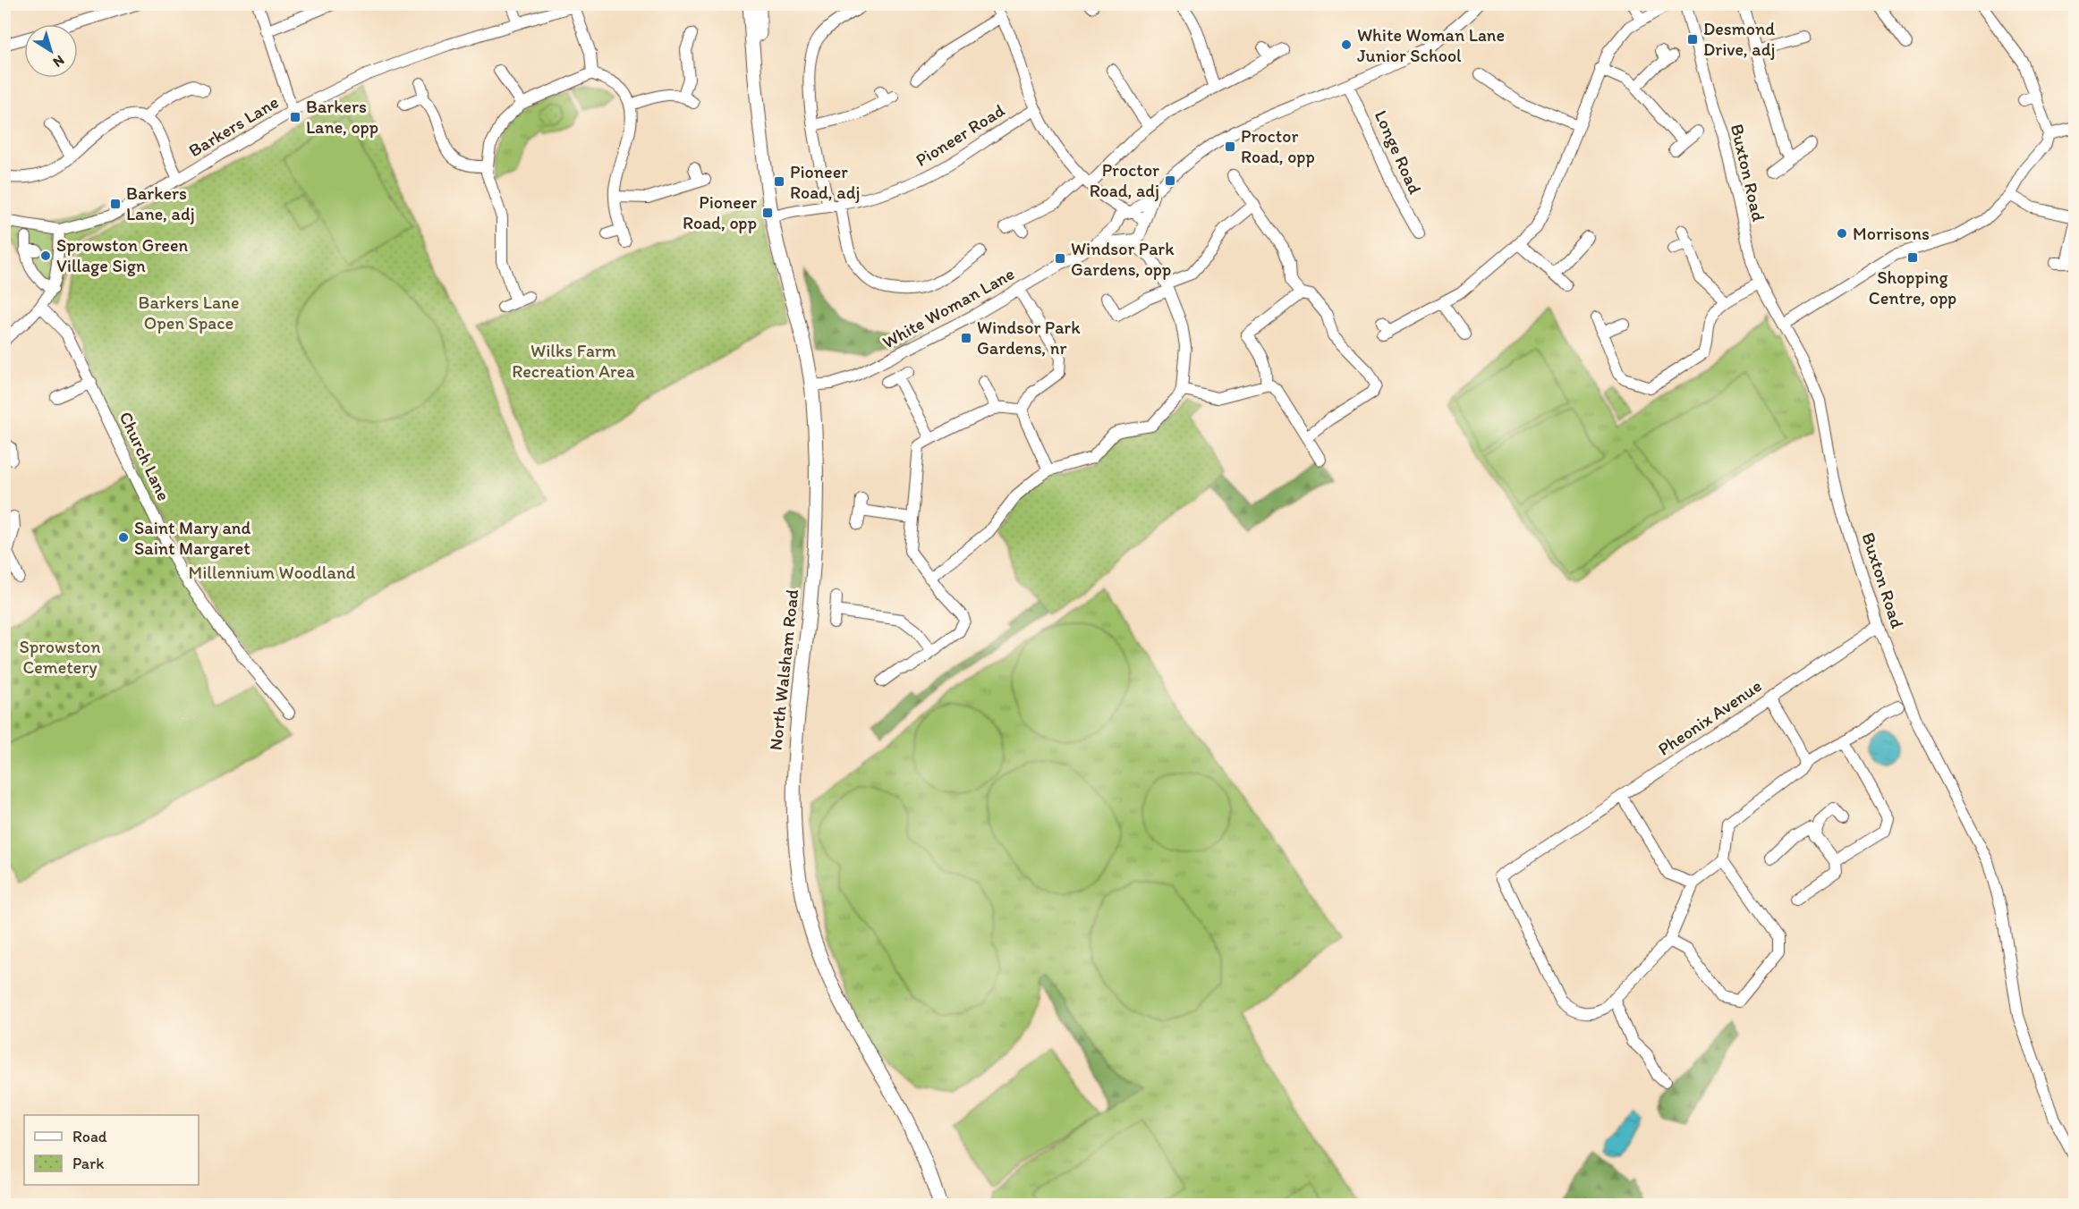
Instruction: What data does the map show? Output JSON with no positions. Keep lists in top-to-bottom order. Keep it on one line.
{"streets":{"main road":["North Walsham Road"],"street":["Barkers Lane","Pioneer Road","Longe Road","Buxton Road","White Woman Lane","Church Lane","Pheonix Avenue"]},"crossings":[["Pioneer Road","North Walsham Road"],["Longe Road","White Woman Lane"],["Buxton Road","Pheonix Avenue"],["White Woman Lane","North Walsham Road"]],"parks":["Barkers Lane Open Space","Wilks Farm Recreation Area","Millennium Woodland","Sprowston Cemetery"],"places":{"transit":["Desmond Drive, adj","Barkers Lane, opp","Proctor Road, opp","Proctor Road, adj","Pioneer Road, adj","Barkers Lane, adj","Pioneer Road, opp","Shopping Centre, opp","Windsor Park Gardens, opp","Windsor Park Gardens, nr"],"other":["White Woman Lane Junior School","Morrisons","Sprowston Green Village Sign","Saint Mary and Saint Margaret"]},"legend":["Road","Park"],"north":"bottom right"}
